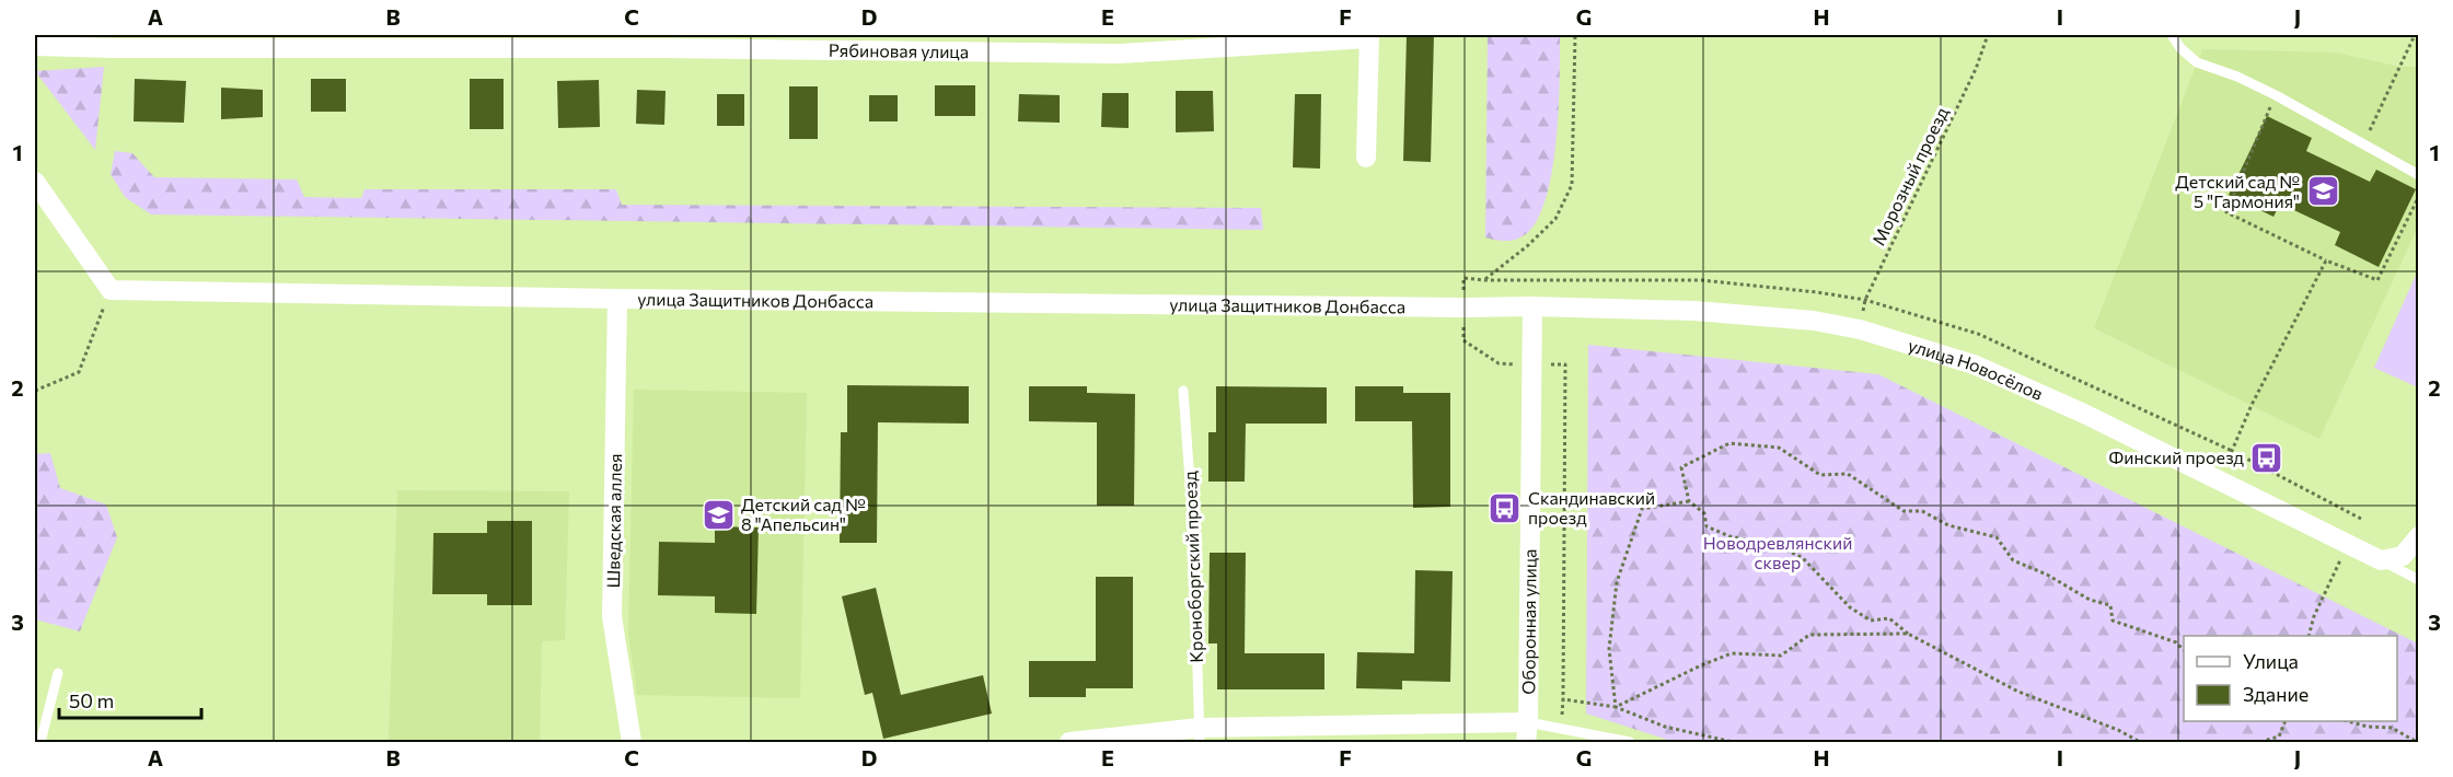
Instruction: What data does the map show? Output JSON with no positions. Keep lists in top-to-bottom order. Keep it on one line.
{"streets":{"street":["Рябиновая улица","улица Защитников Донбасса","улица Новосёлов","Шведская аллея","Оборонная улица"],"lane":["Кроноборгский проезд"],"path":["Морозный проезд"]},"crossings":[["Морозный проезд","улица Новосёлов"],["улица Защитников Донбасса","улица Новосёлов"],["улица Защитников Донбасса","Шведская аллея"],["улица Защитников Донбасса","Оборонная улица"],["улица Новосёлов","Оборонная улица"]],"parks":["Новодревлянский сквер"],"places":{"school or university":["Детский сад № 5 \"Гармония\"","Детский сад № 8 \"Апельсин\""],"bus stop":["Финский проезд","Скандинавский проезд"]},"legend":["Улица","Здание"],"scale_bar":"50 m","grid":{"columns":["A","B","C","D","E","F","G","H","I","J"],"rows":["1","2","3"]}}
